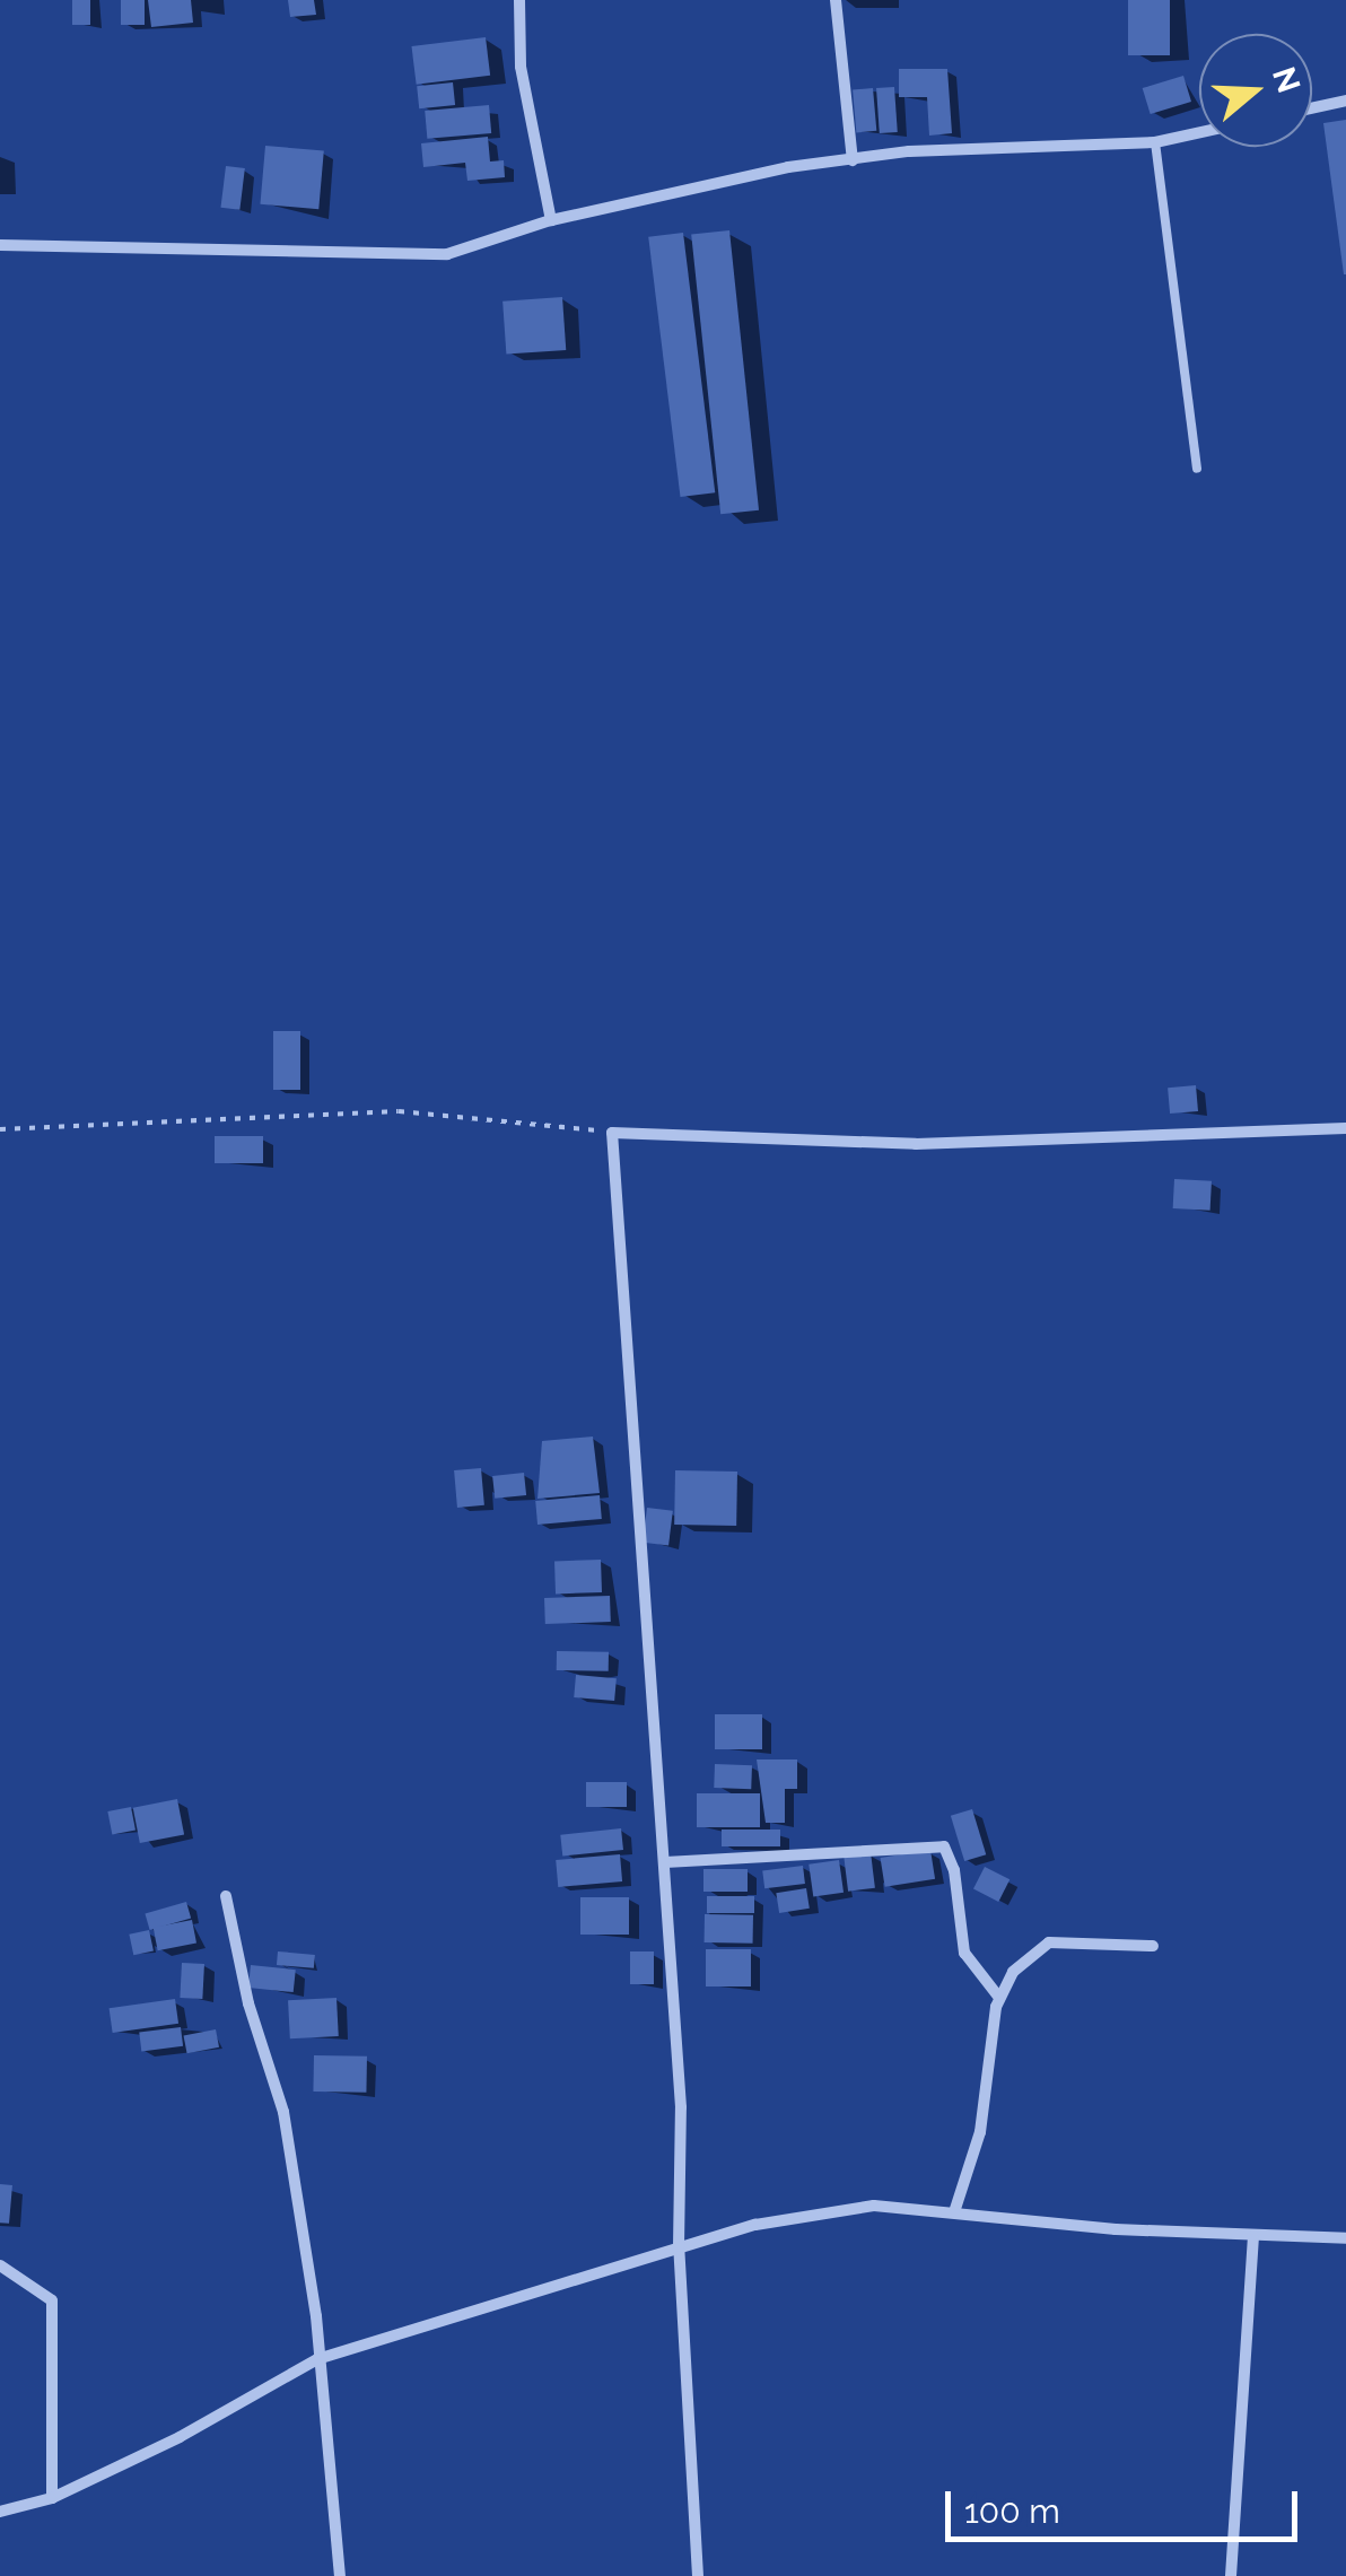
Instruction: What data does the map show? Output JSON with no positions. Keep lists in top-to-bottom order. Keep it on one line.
{"scale_bar":"100 m","north":"right"}
